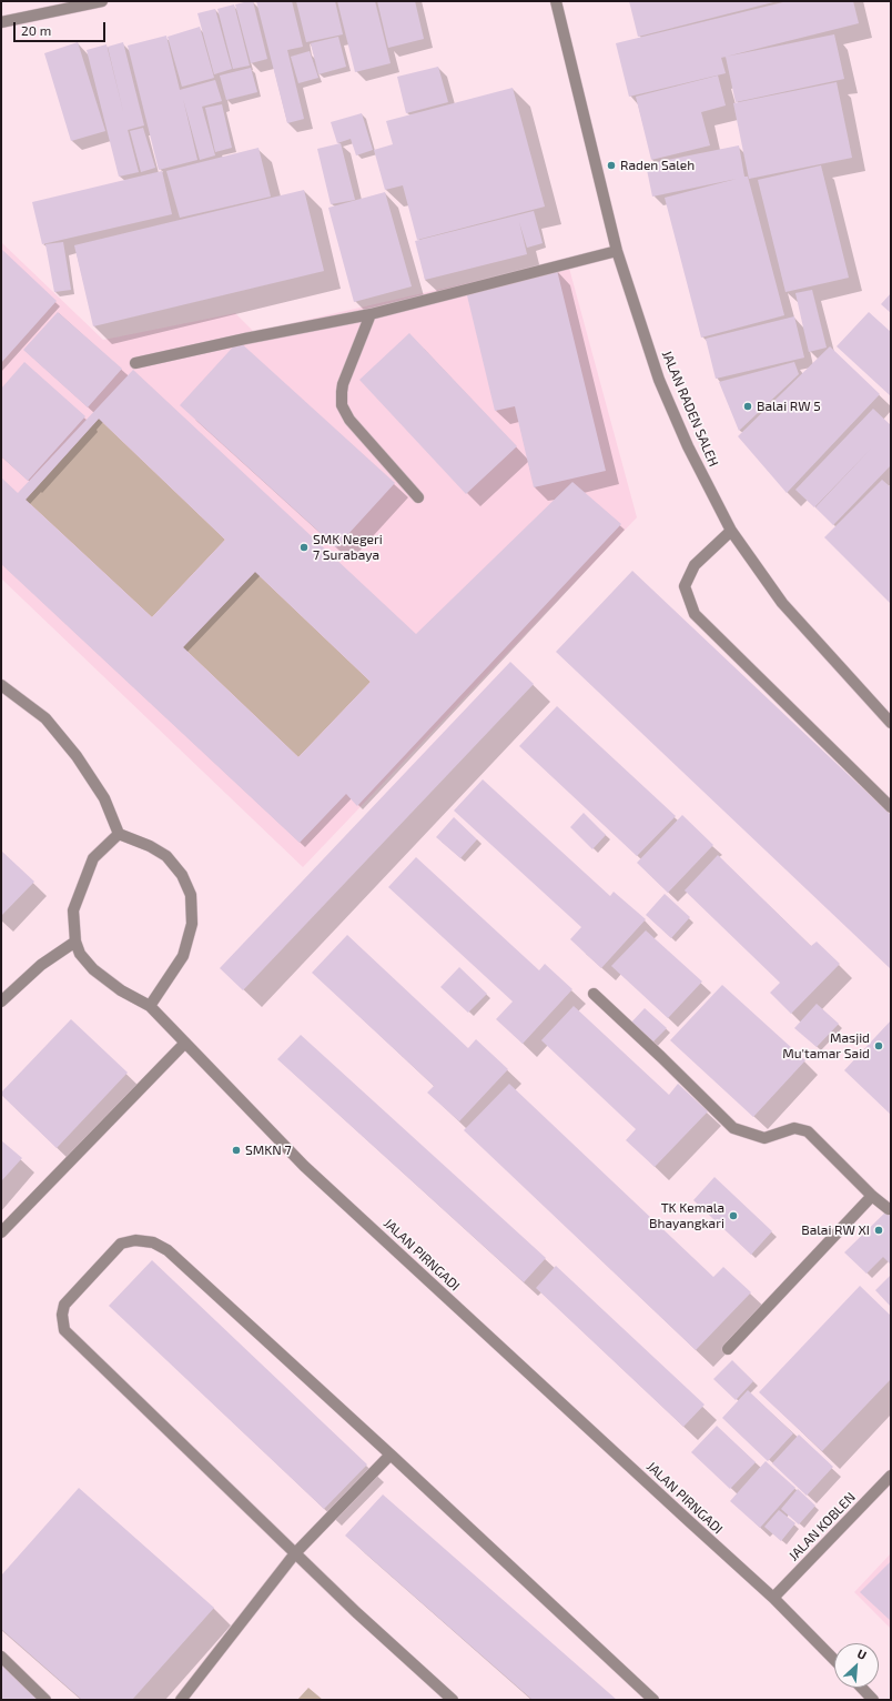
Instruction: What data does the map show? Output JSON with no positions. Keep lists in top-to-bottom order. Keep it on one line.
{"streets":{"street":["JALAN RADEN SALEH","JALAN PIRNGADI","JALAN KOBLEN"]},"crossings":[["JALAN PIRNGADI","JALAN KOBLEN"]],"places":["Raden Saleh","Balai RW 5","SMK Negeri 7 Surabaya","Masjid Mu'tamar Said","SMKN 7","TK Kemala Bhayangkari","Balai RW XI"],"scale_bar":"20 m","north":"top right"}
